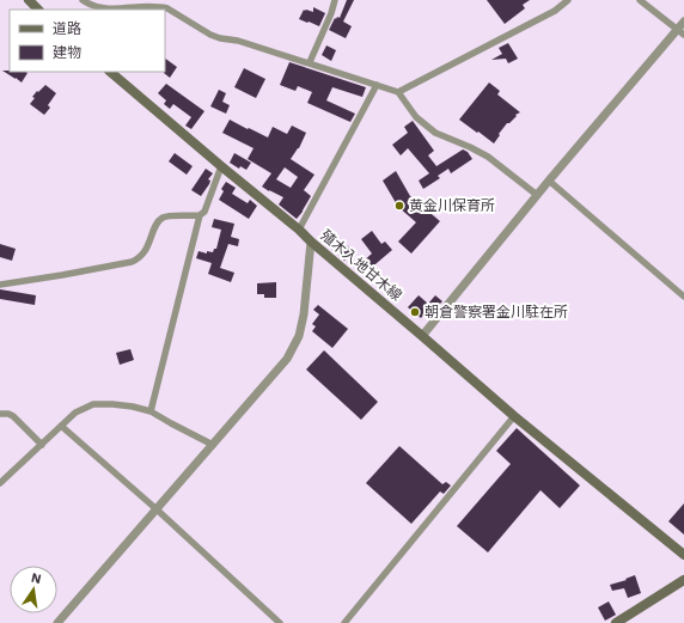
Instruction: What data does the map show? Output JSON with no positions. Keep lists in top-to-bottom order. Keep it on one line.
{"streets":{"main road":["殖木入地甘木線"]},"places":["黄金川保育所","朝倉警察署金川駐在所"],"legend":["道路","建物"],"north":"top"}
